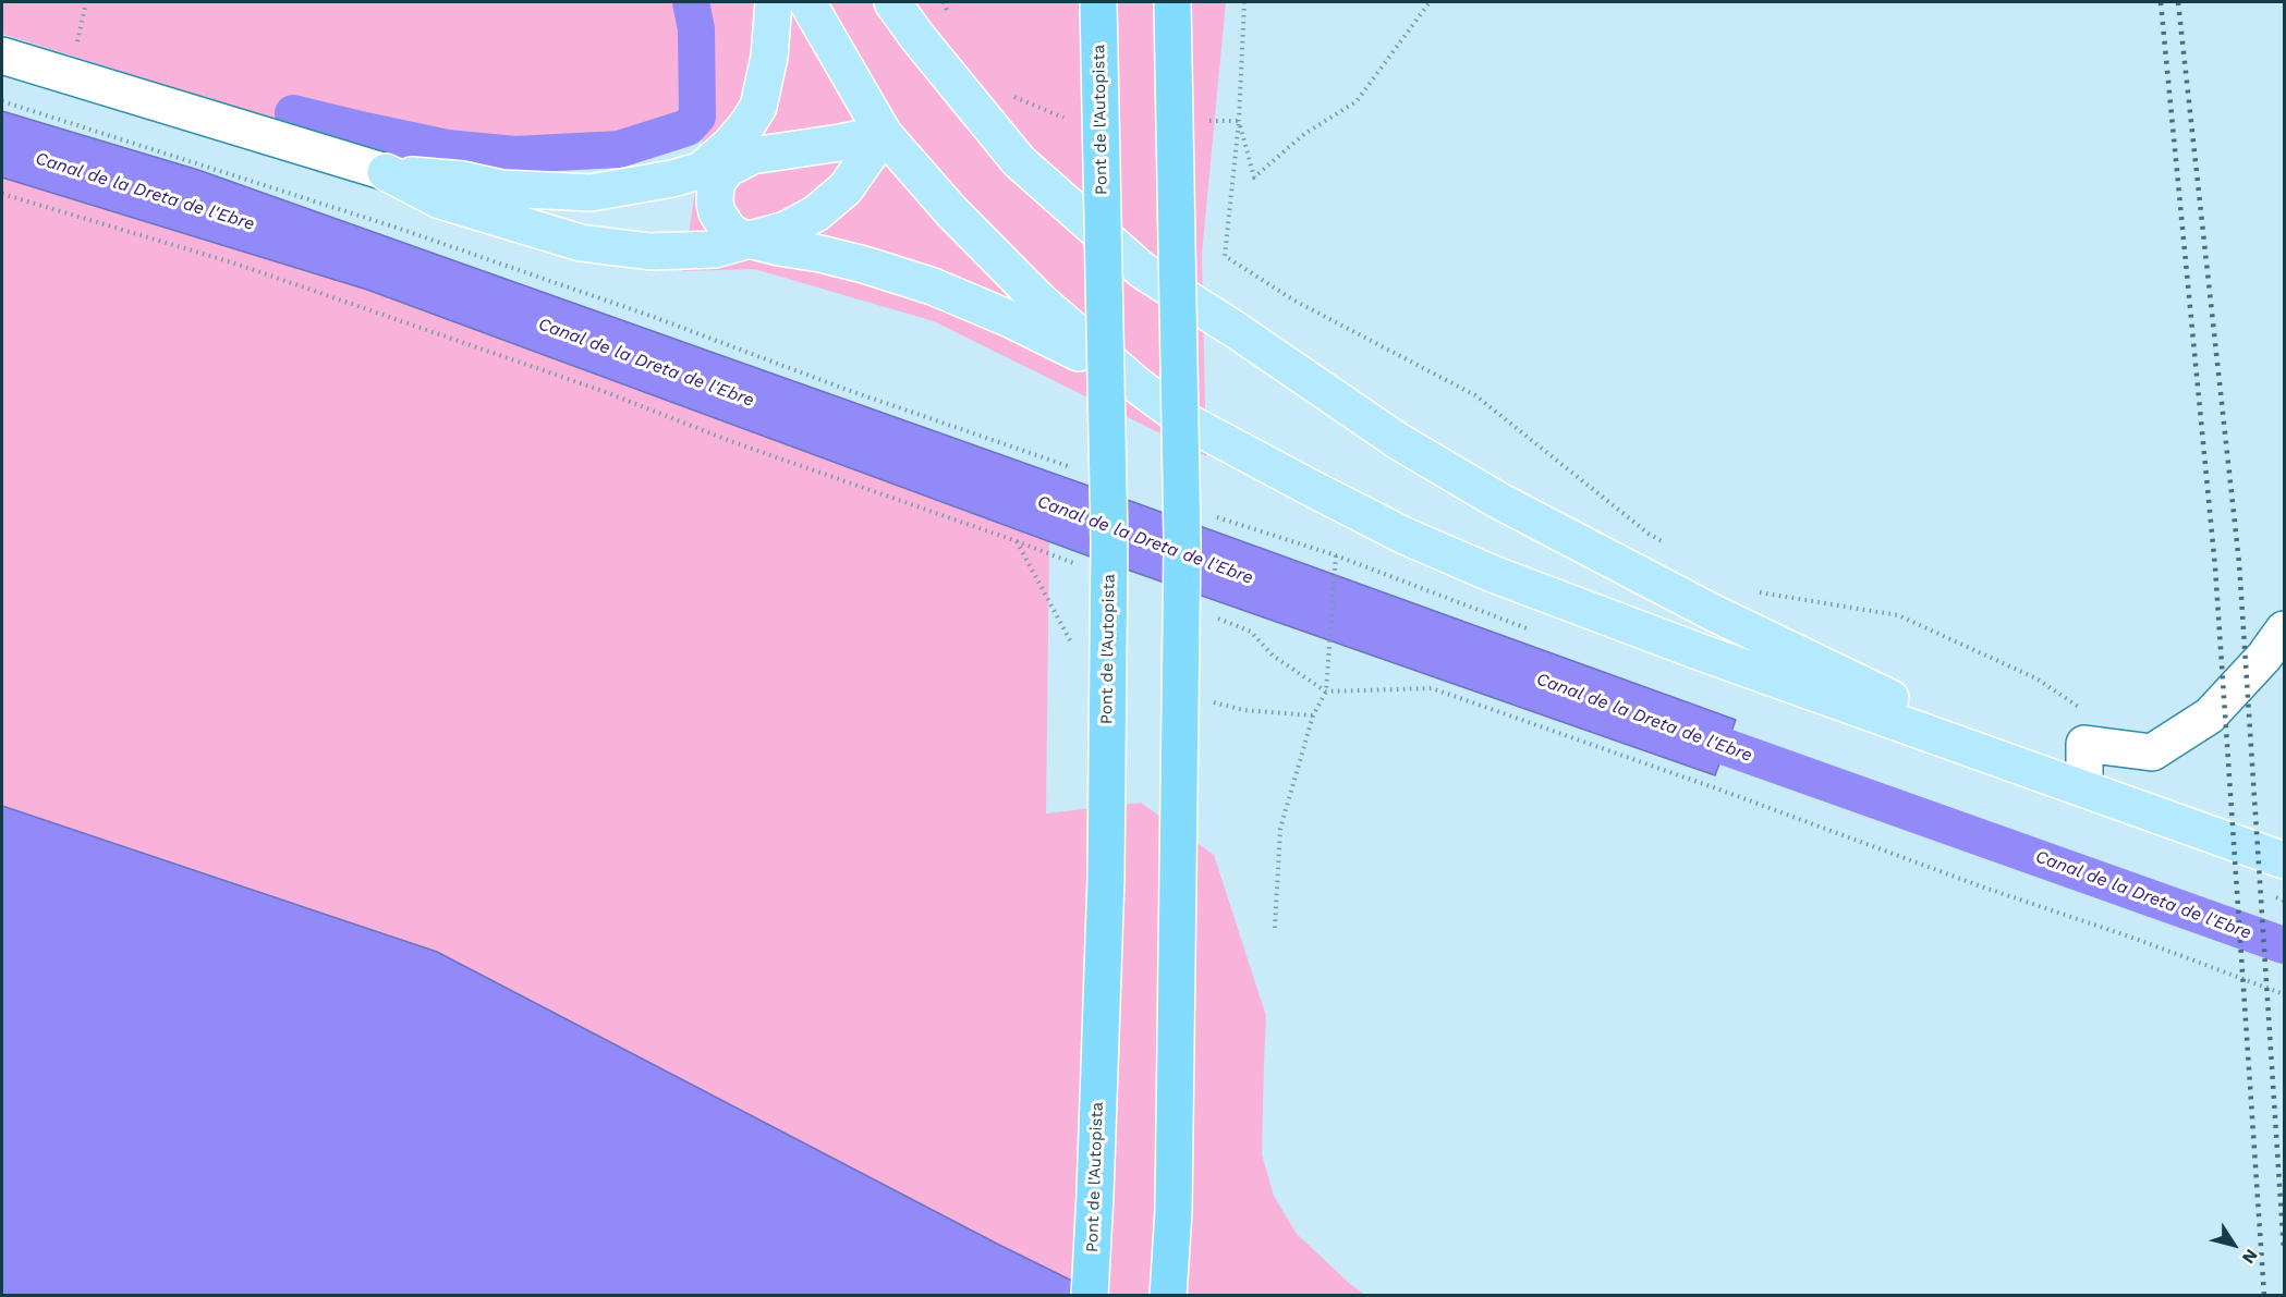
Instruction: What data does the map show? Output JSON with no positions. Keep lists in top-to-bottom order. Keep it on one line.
{"streets":{"highway":["Pont de l'Autopista"]},"water":["Canal de la Dreta de l'Ebre"],"north":"bottom right"}
